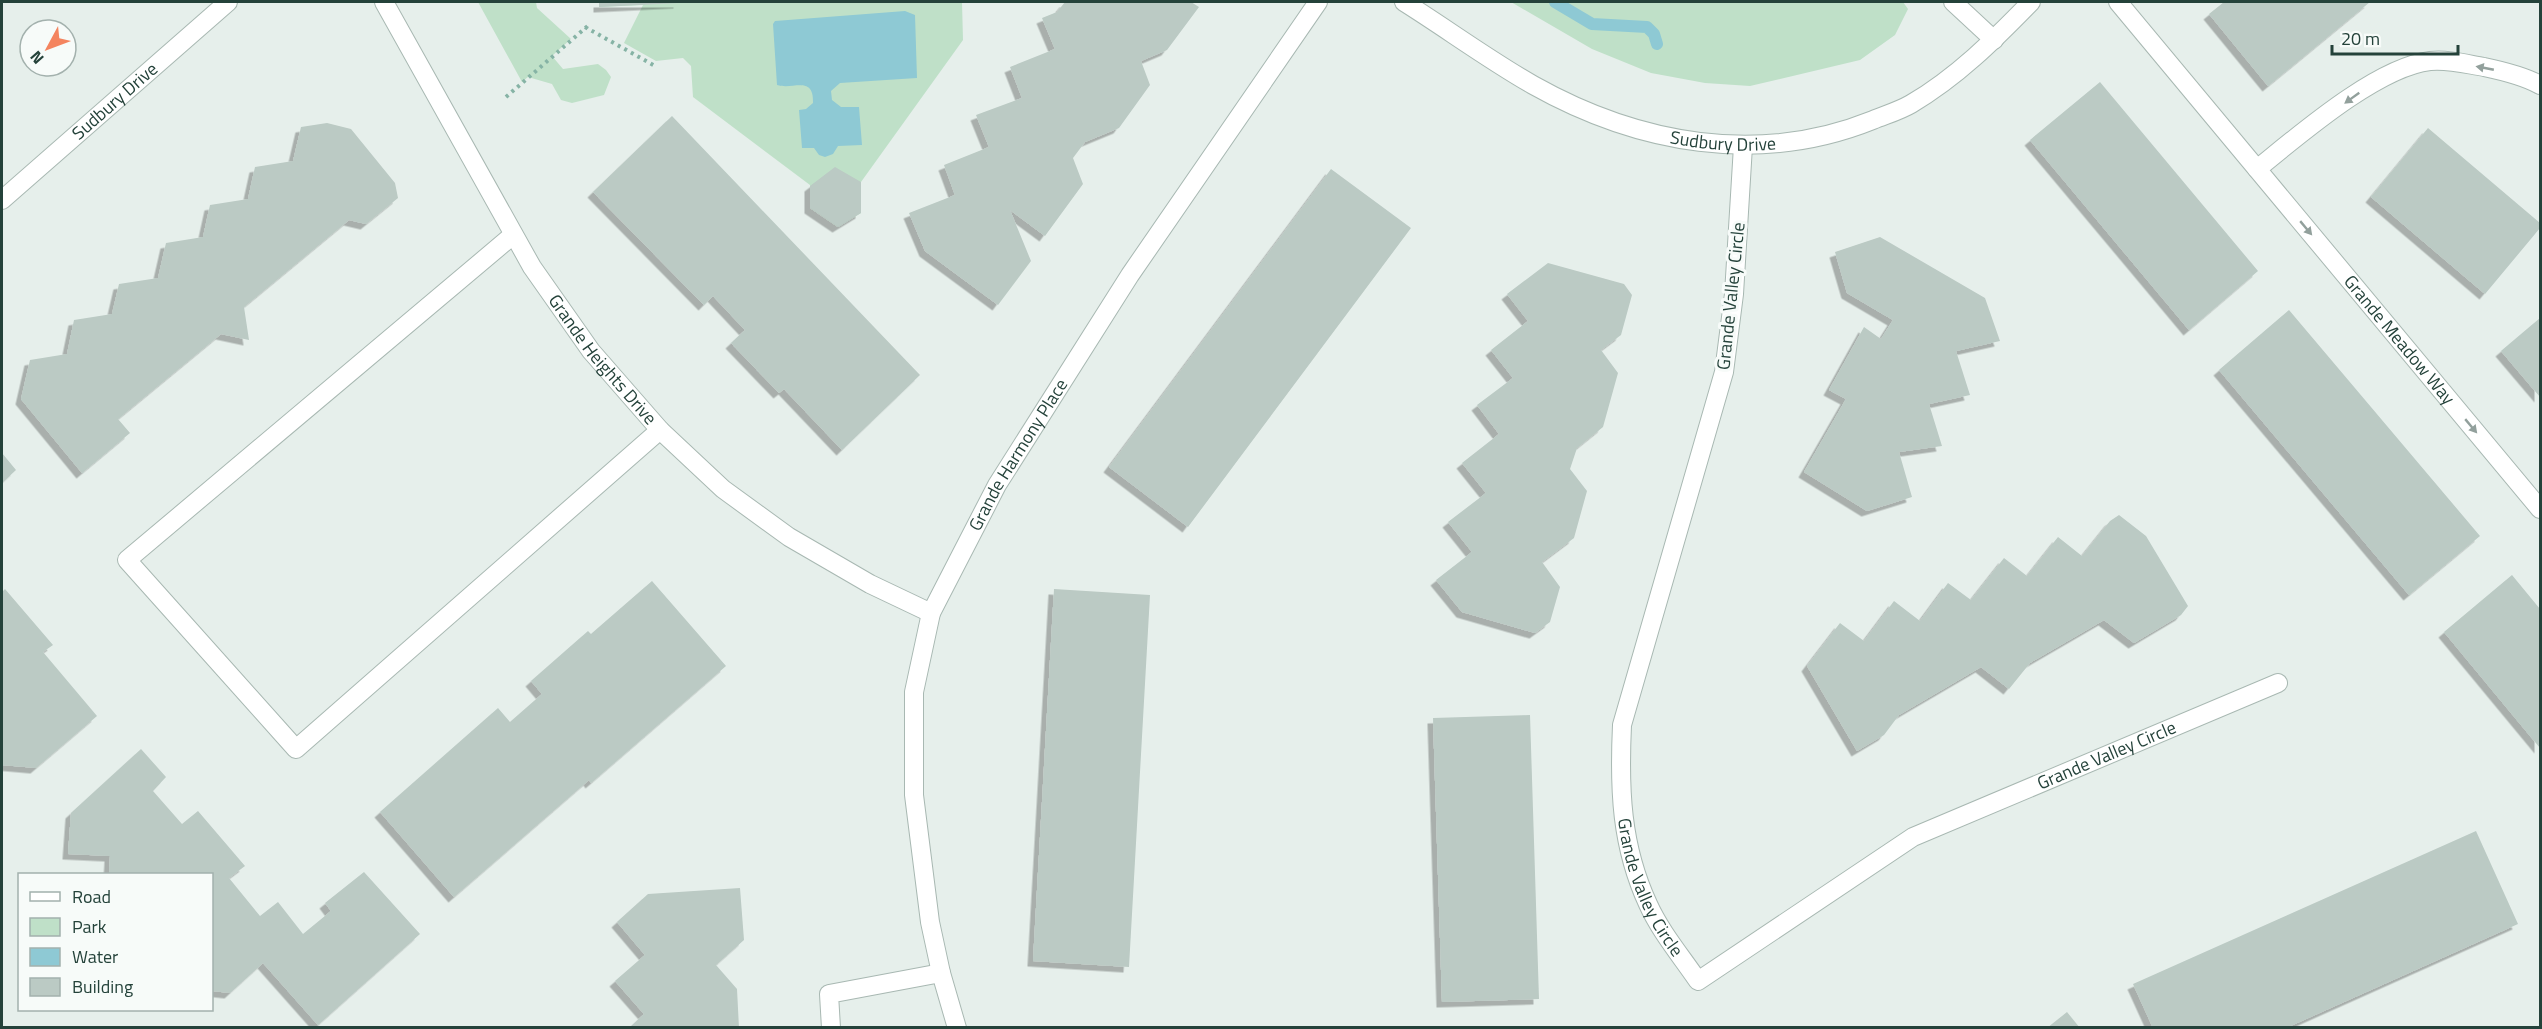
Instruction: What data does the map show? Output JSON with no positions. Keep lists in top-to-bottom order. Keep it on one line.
{"streets":{"street":["Sudbury Drive","Grande Valley Circle","Grande Meadow Way","Grande Heights Drive","Grande Harmony Place"]},"crossings":[["Sudbury Drive","Grande Valley Circle"],["Grande Heights Drive","Grande Harmony Place"]],"one_way":["Grande Meadow Way"],"legend":["Road","Park","Water","Building"],"scale_bar":"20 m","north":"bottom left"}
